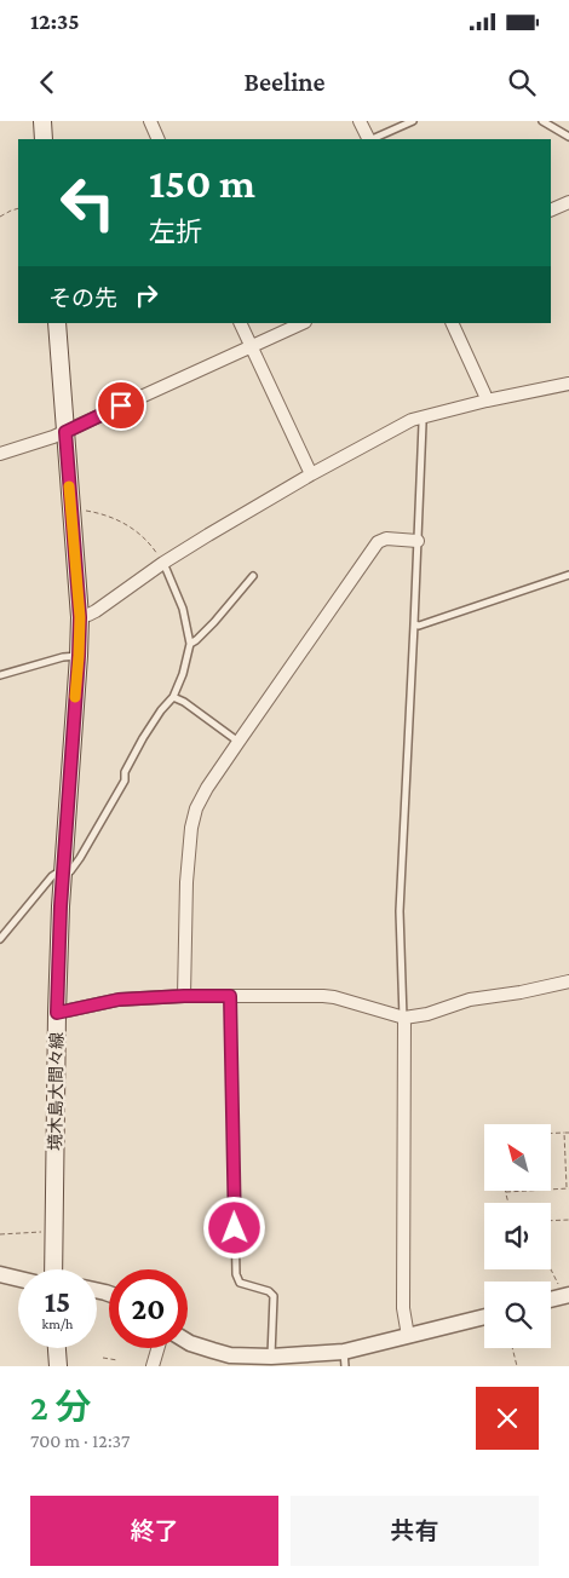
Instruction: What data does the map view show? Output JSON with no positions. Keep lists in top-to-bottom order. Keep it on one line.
{"streets":{"main road":["境木島大間々線"]},"north":"top left","page":{"status":"12:35","header":"Beeline","turn":["150 m","左折"],"then":"その先","speed":"15 km/h","limit":"20","heading":["2 分","700 m · 12:37"],"buttons":["終了","共有"]}}
